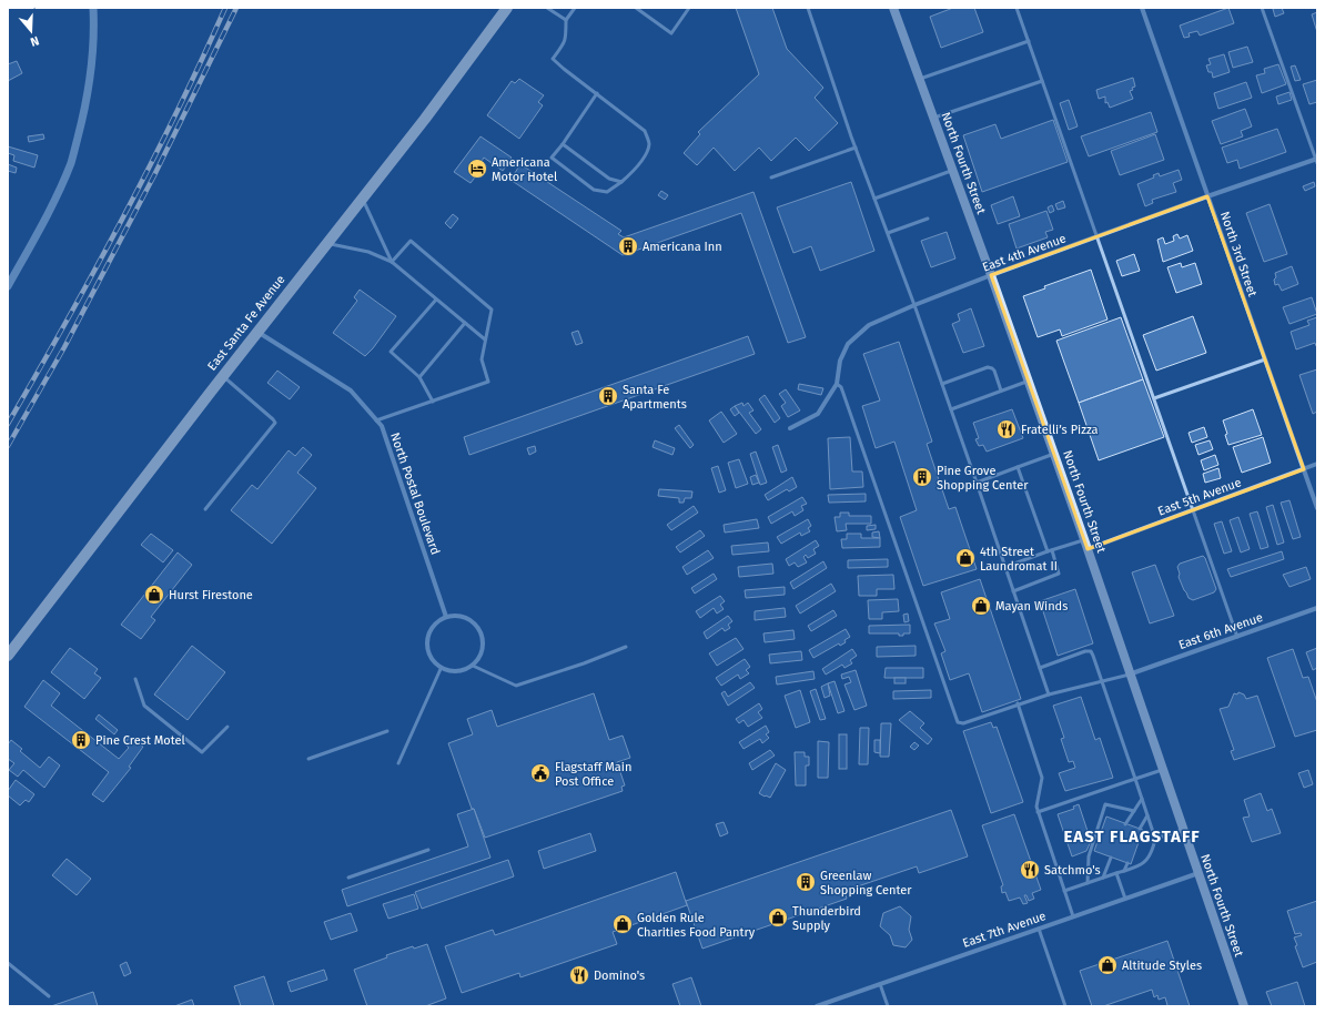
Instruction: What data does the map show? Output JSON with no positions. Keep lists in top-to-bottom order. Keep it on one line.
{"streets":{"main road":["North Fourth Street","East Santa Fe Avenue"],"street":["East 4th Avenue","North 3rd Street","North Postal Boulevard","East 5th Avenue","East 6th Avenue","East 7th Avenue"]},"crossings":[["North Fourth Street","East 4th Avenue"],["North Fourth Street","East 5th Avenue"],["North Fourth Street","East 6th Avenue"],["North Fourth Street","East 7th Avenue"],["East 4th Avenue","North 3rd Street"],["North 3rd Street","East 5th Avenue"],["East Santa Fe Avenue","North Postal Boulevard"]],"districts":["EAST FLAGSTAFF"],"places":{"hotel":["Americana Motor Hotel"],"building":["Americana Inn","Santa Fe Apartments","Pine Grove Shopping Center","Pine Crest Motel","Greenlaw Shopping Center"],"restaurant":["Fratelli’s Pizza","Satchmo's","Domino's"],"shop":["4th Street Laundromat II","Hurst Firestone","Mayan Winds","Thunderbird Supply","Golden Rule Charities Food Pantry","Altitude Styles"],"public building":["Flagstaff Main Post Office"]},"north":"bottom"}
